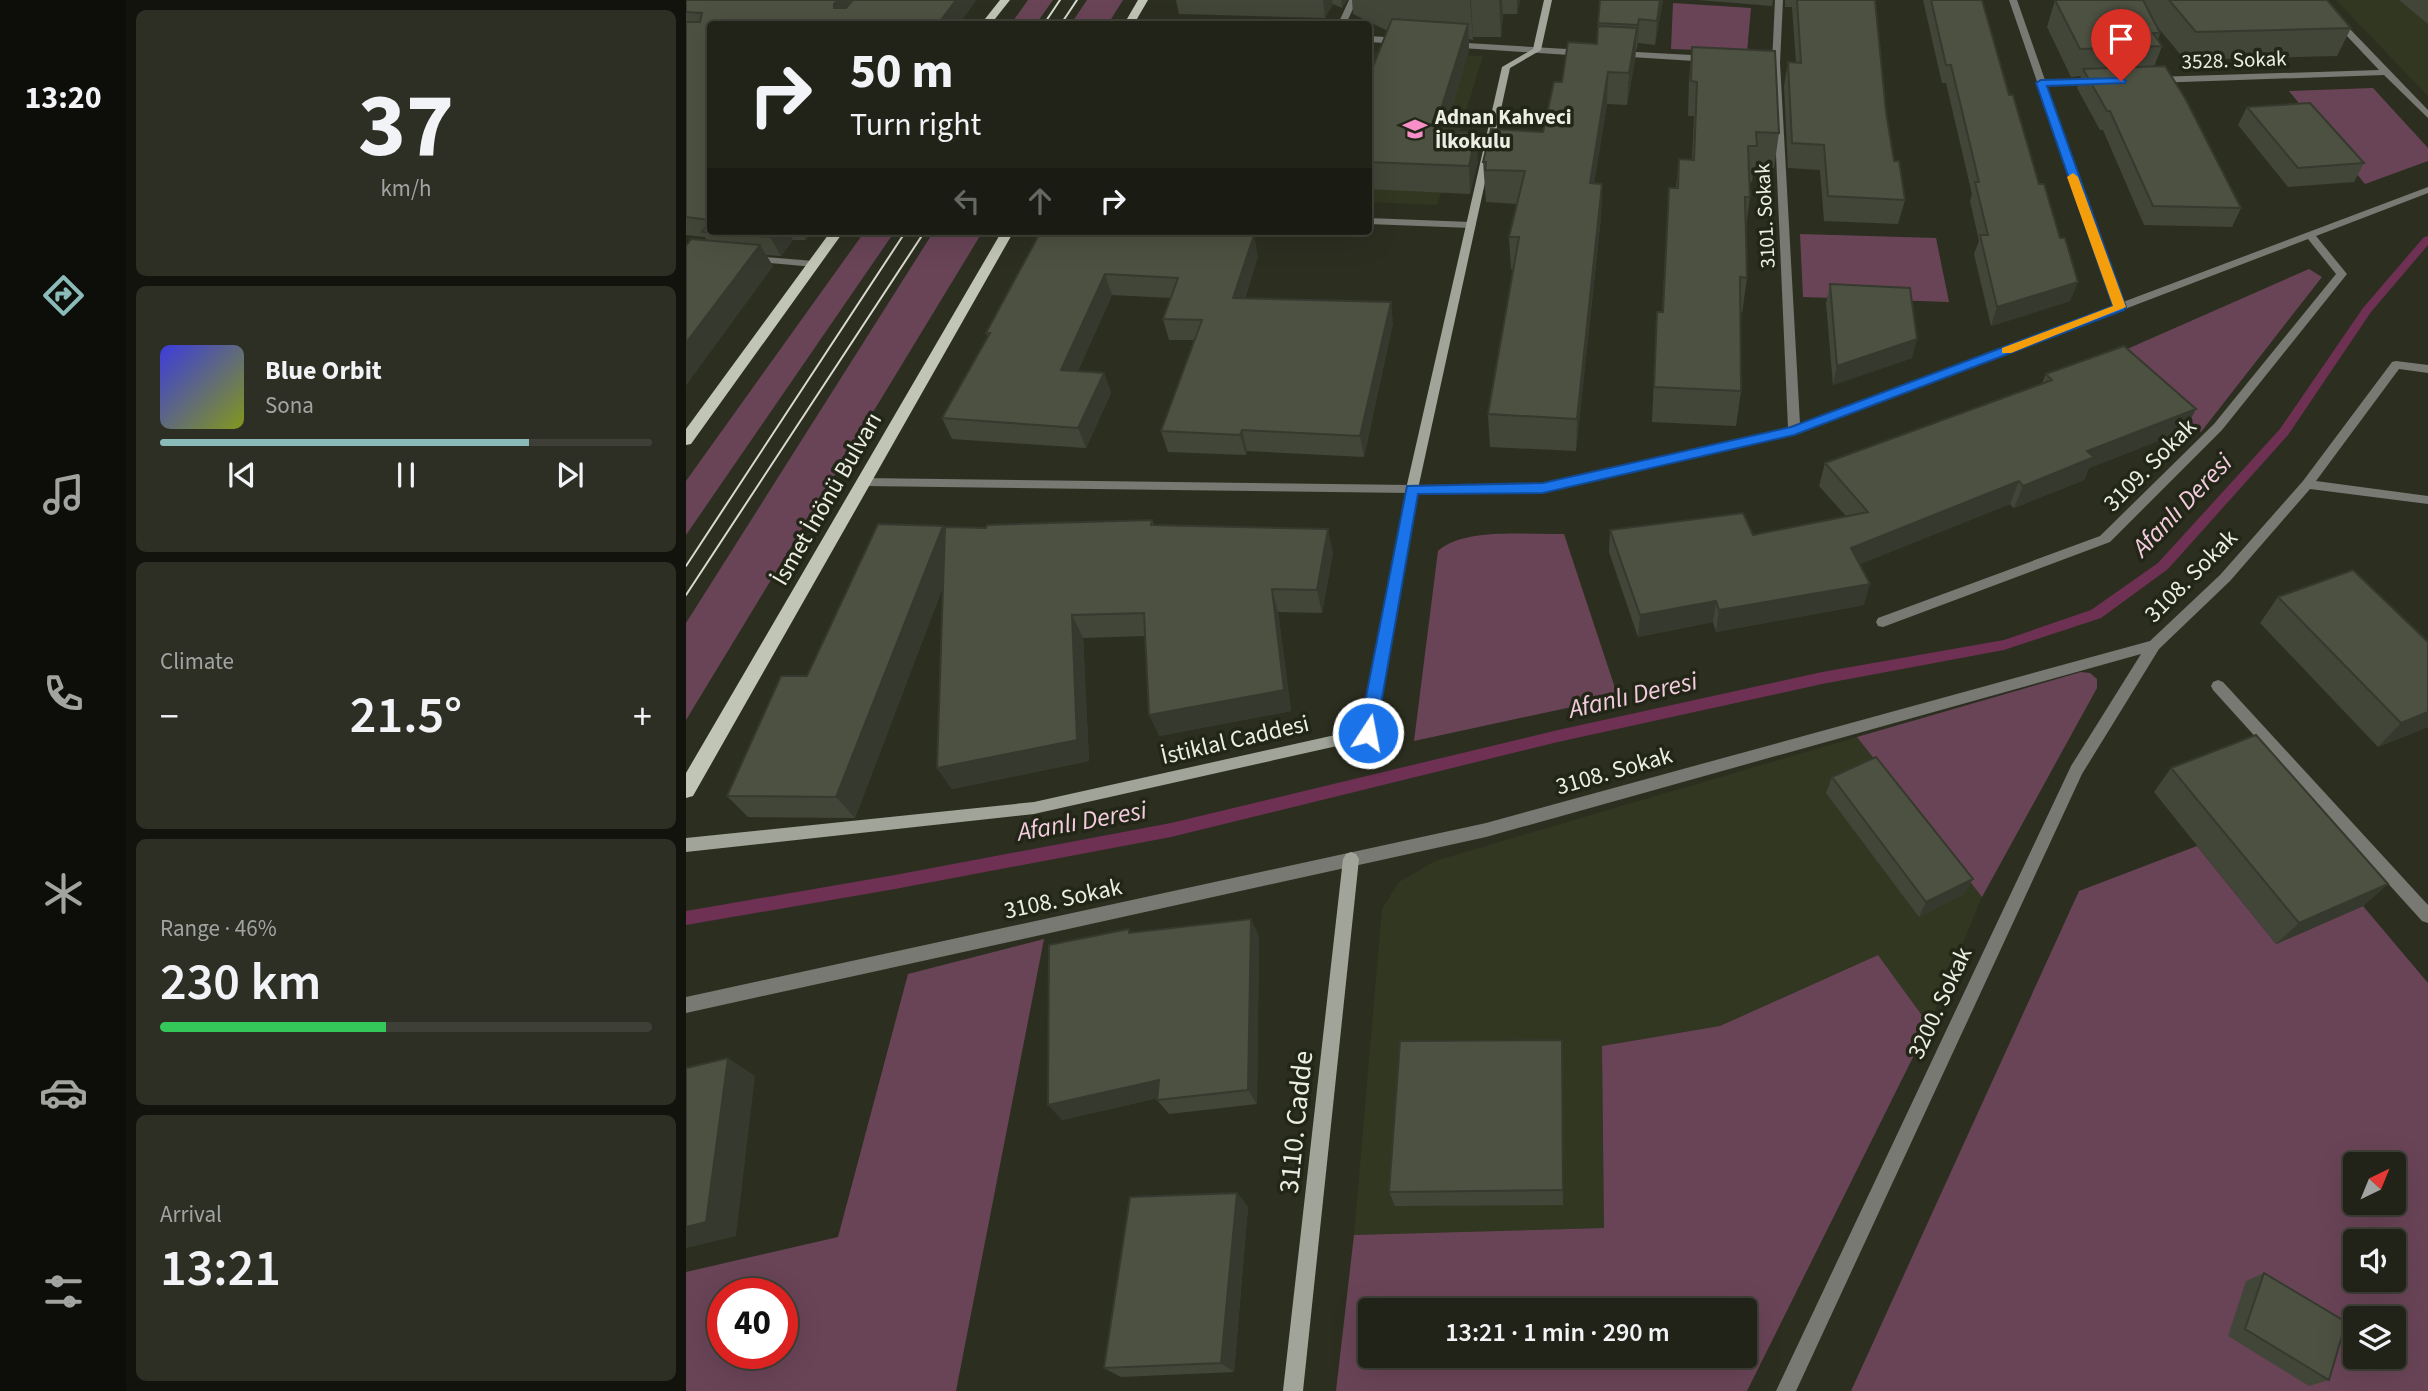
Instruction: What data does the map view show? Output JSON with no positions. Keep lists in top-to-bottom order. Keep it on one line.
{"streets":{"main road":["İsmet İnönü Bulvarı"],"street":["3528. Sokak","3101. Sokak","3109. Sokak","3108. Sokak","İstiklal Caddesi","3200. Sokak","3110. Cadde"]},"crossings":[["3108. Sokak","3200. Sokak"],["3108. Sokak","3110. Cadde"]],"water":["Afanlı Deresi"],"places":{"school or university":["Adnan Kahveci İlkokulu"]},"north":"top right","page":{"tabs":"13:20","tile":[["37","km/h"],"Climate",["Range · 46%","230 km"],["Arrival","13:21"]],"turn":["50 m","Turn right"],"song":["Blue Orbit","Sona"],"heat":["−","21.5°","+"],"limit":"40","trip":"13:21 · 1 min · 290 m"}}
